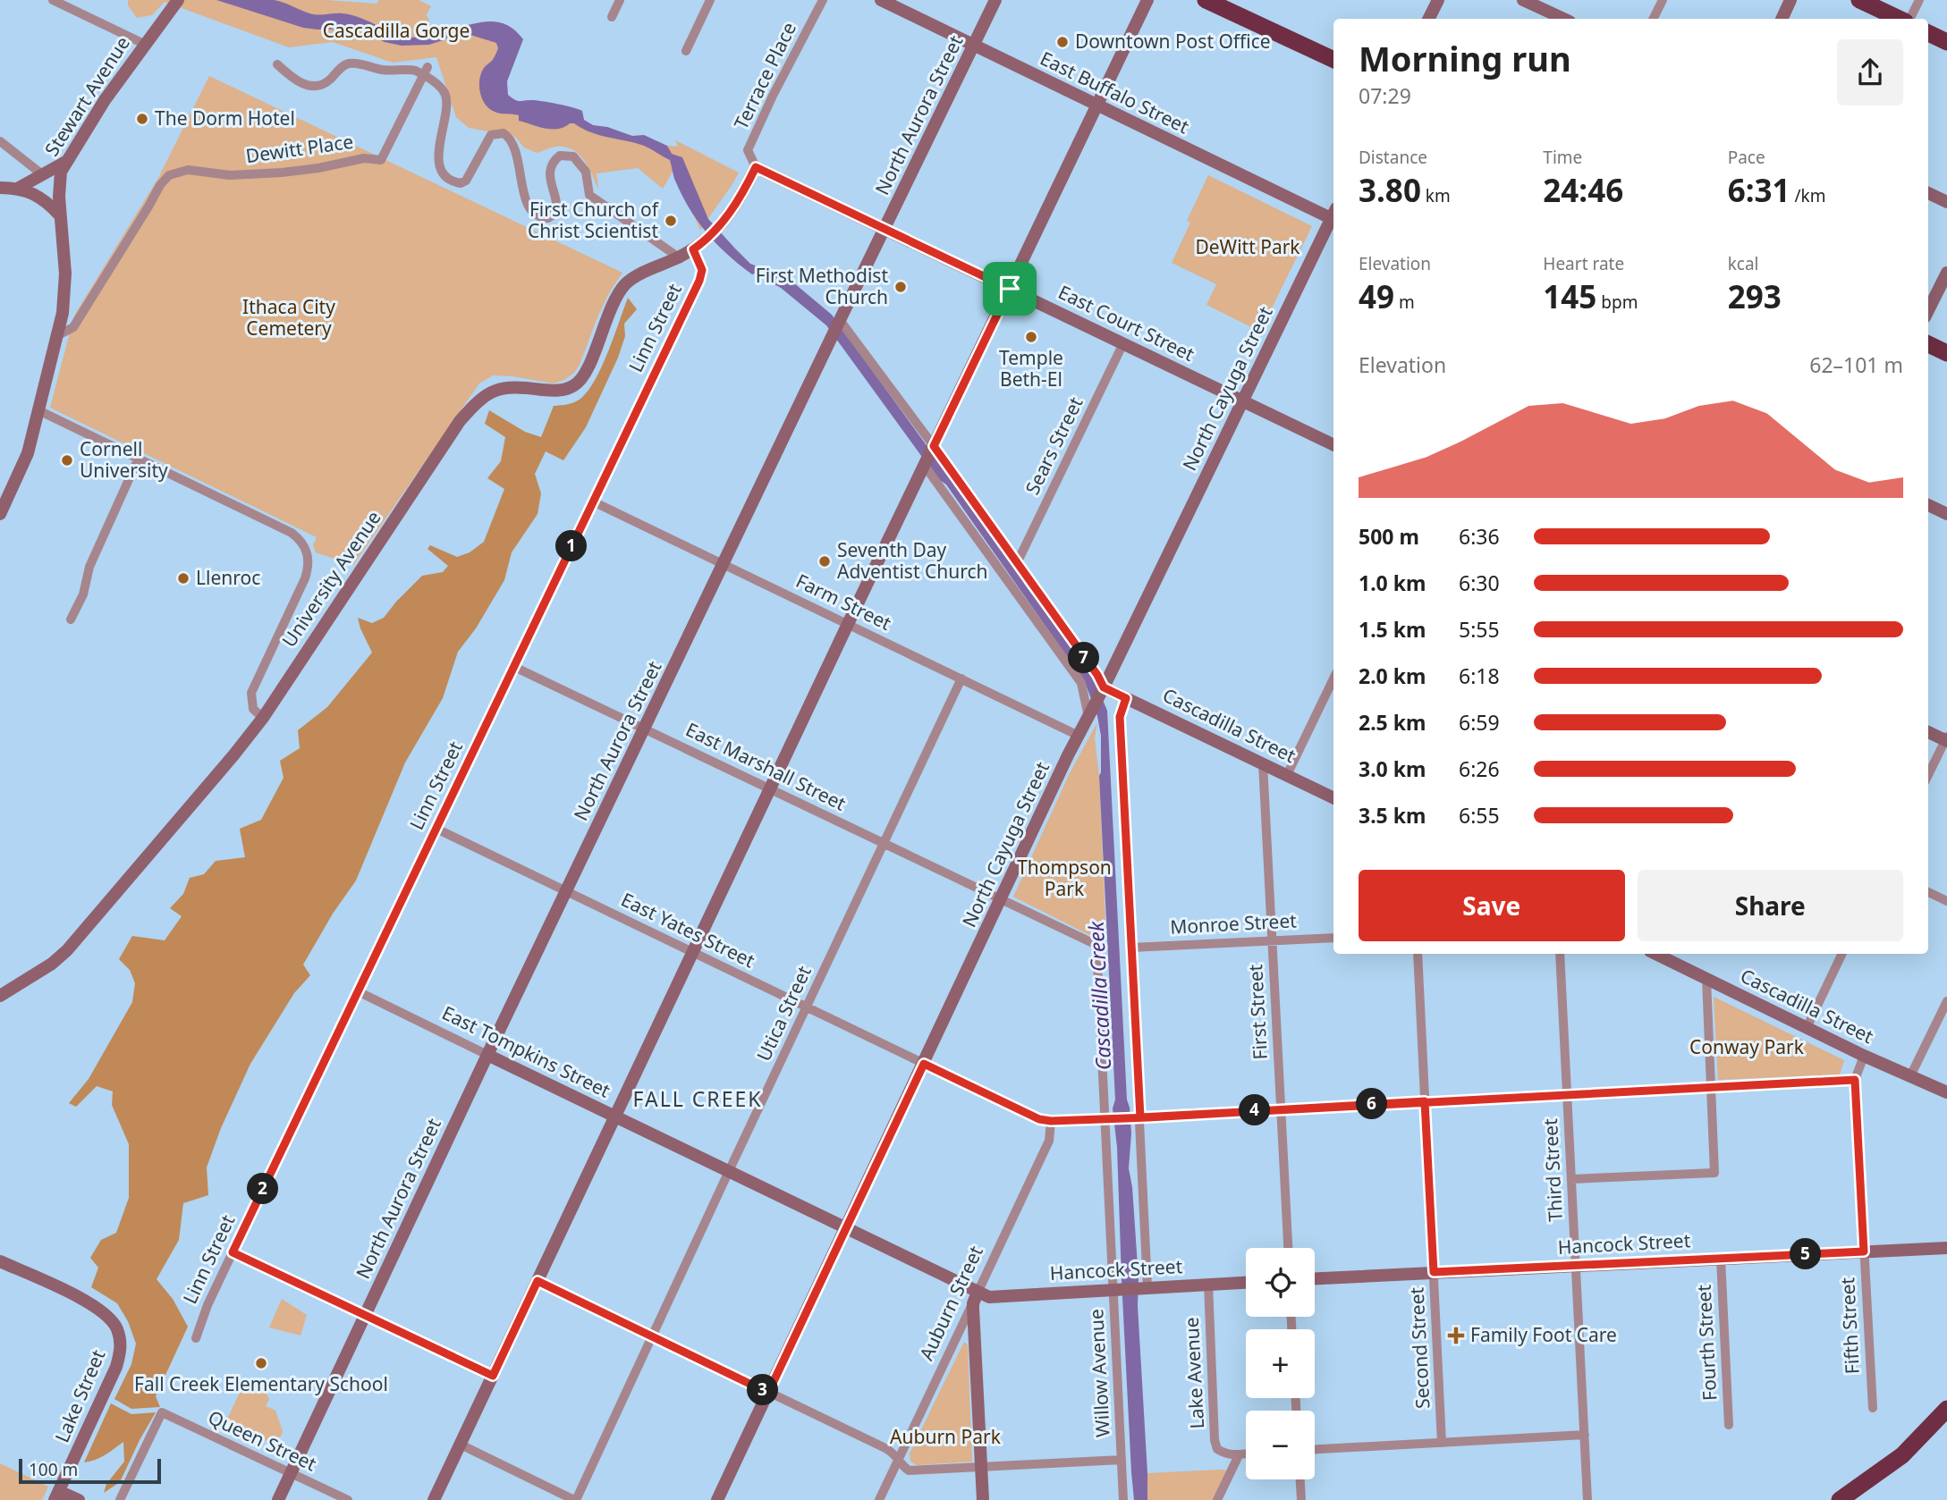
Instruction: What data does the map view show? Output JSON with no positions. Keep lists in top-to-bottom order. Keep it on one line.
{"streets":{"street":["Terrace Place","East Buffalo Street","Stewart Avenue","North Aurora Street","Dewitt Place","East Court Street","Linn Street","North Cayuga Street","Sears Street","University Avenue","Farm Street","Cascadilla Street","East Marshall Street","Monroe Street","East Yates Street","First Street","Utica Street","East Tompkins Street","Third Street","Hancock Street","Auburn Street","Fifth Street","Fourth Street","Second Street","Willow Avenue","Lake Avenue","Lake Street","Queen Street"]},"crossings":[["Terrace Place","East Court Street"],["Terrace Place","University Avenue"],["East Buffalo Street","North Aurora Street"],["Stewart Avenue","Dewitt Place"],["North Aurora Street","East Court Street"],["North Aurora Street","Farm Street"],["North Aurora Street","East Marshall Street"],["North Aurora Street","East Yates Street"],["North Aurora Street","East Tompkins Street"],["North Aurora Street","Queen Street"],["East Court Street","North Cayuga Street"],["East Court Street","Sears Street"],["East Court Street","University Avenue"],["Linn Street","University Avenue"],["Linn Street","Farm Street"],["Linn Street","East Marshall Street"],["Linn Street","East Yates Street"],["Linn Street","East Tompkins Street"],["North Cayuga Street","Farm Street"],["North Cayuga Street","Cascadilla Street"],["North Cayuga Street","East Marshall Street"],["North Cayuga Street","East Yates Street"],["North Cayuga Street","East Tompkins Street"],["Farm Street","Utica Street"],["Cascadilla Street","First Street"],["Cascadilla Street","Fifth Street"],["East Marshall Street","Utica Street"],["East Marshall Street","Willow Avenue"],["Monroe Street","First Street"],["East Yates Street","Utica Street"],["East Yates Street","Auburn Street"],["Utica Street","East Tompkins Street"],["East Tompkins Street","Hancock Street"],["East Tompkins Street","Auburn Street"],["Third Street","Hancock Street"],["Hancock Street","Auburn Street"],["Hancock Street","Fifth Street"],["Hancock Street","Fourth Street"],["Hancock Street","Second Street"],["Hancock Street","Willow Avenue"],["Hancock Street","Lake Avenue"]],"districts":["FALL CREEK"],"water":["Cascadilla Creek"],"parks":["Cascadilla Gorge","DeWitt Park","Ithaca City Cemetery","Thompson Park","Conway Park","Auburn Park"],"places":{"other":["Downtown Post Office","The Dorm Hotel","First Church of Christ Scientist","First Methodist Church","Temple Beth-El","Cornell University","Seventh Day Adventist Church","Llenroc","Fall Creek Elementary School"],"health":["Family Foot Care"]},"scale_bar":"100 m","page":{"heading":["Morning run","07:29"],"stats":[["Distance","3.80 km"],["Time","24:46"],["Pace","6:31 /km"],["Elevation","49 m"],["Heart rate","145 bpm"],["kcal","293"]],"chart":["Elevation","62–101 m"],"list":[{"name":"500 m","note":"6:36"},{"name":"1.0 km","note":"6:30"},{"name":"1.5 km","note":"5:55"},{"name":"2.0 km","note":"6:18"},{"name":"2.5 km","note":"6:59"},{"name":"3.0 km","note":"6:26"},{"name":"3.5 km","note":"6:55"}],"pins":["1","7","6","4","2","5","3"],"buttons":["Save","Share"],"map_buttons":["+","−"],"scale":"100 m"}}
